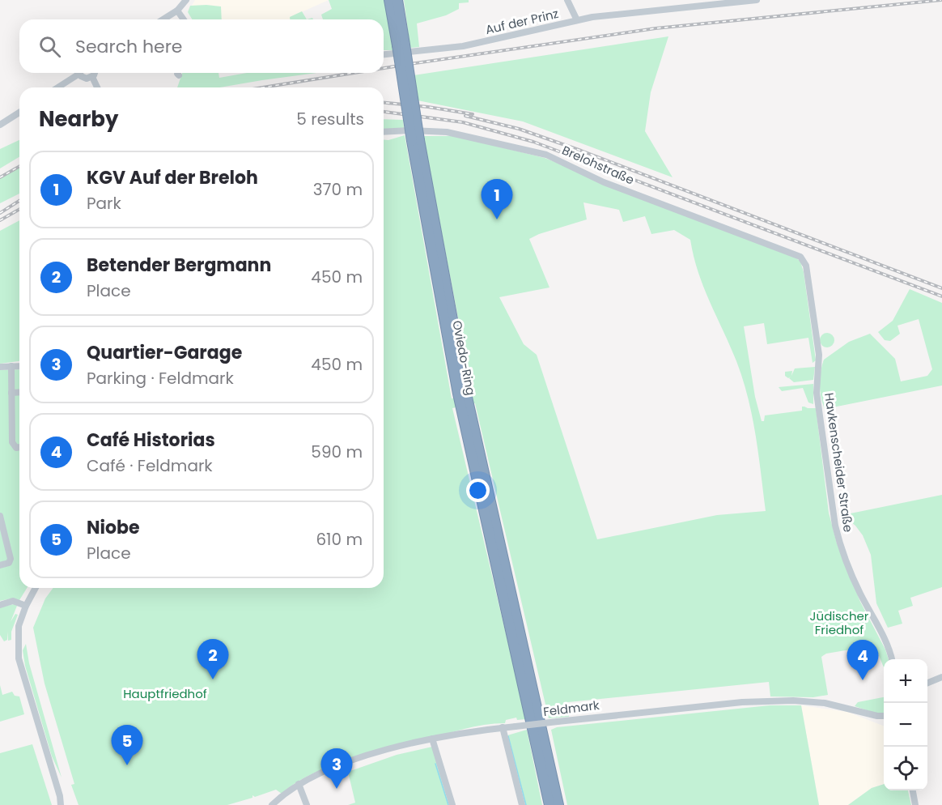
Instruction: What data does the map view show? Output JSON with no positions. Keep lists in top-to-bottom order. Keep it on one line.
{"streets":{"highway":["Oviedo-Ring"],"street":["Auf der Prinz","Brelohstraße","Havkenscheider Straße","Feldmark"]},"crossings":[["Brelohstraße","Havkenscheider Straße"]],"parks":["Jüdischer Friedhof","Hauptfriedhof"],"page":{"search":"Search here","heading":["Nearby","5 results"],"list":[{"mark":"1","name":"KGV Auf der Breloh","note":"Park","value":"370 m"},{"mark":"2","name":"Betender Bergmann","note":"Place","value":"450 m"},{"mark":"3","name":"Quartier-Garage","note":"Parking · Feldmark","value":"450 m"},{"mark":"4","name":"Café Historias","note":"Café · Feldmark","value":"590 m"},{"mark":"5","name":"Niobe","note":"Place","value":"610 m"}],"pins":["1","2","4","5","3"],"map_buttons":["+","−"]}}
